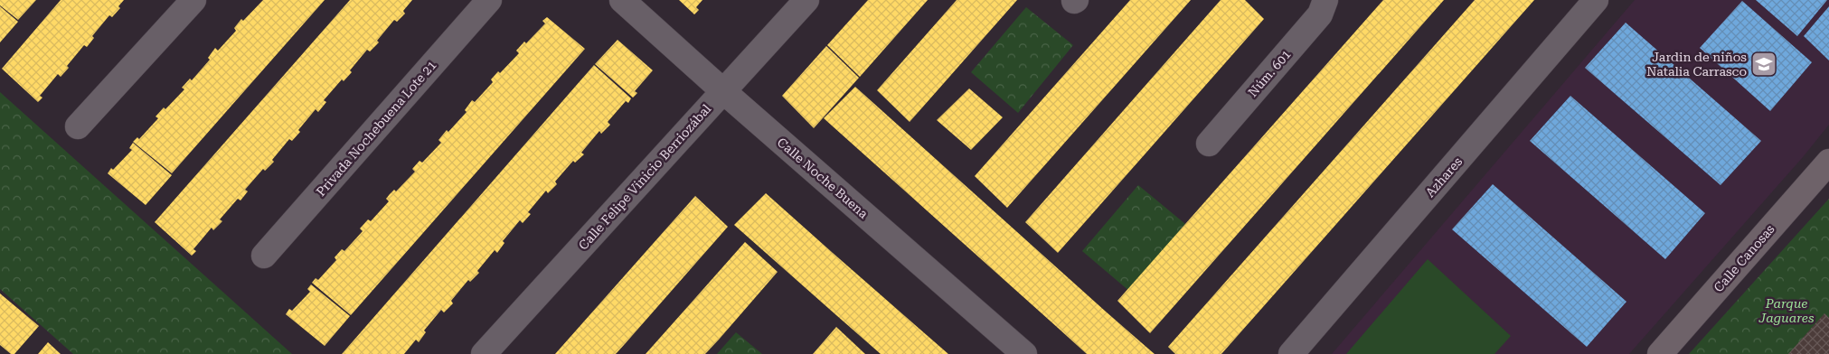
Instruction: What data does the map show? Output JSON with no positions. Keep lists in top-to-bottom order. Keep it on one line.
{"streets":{"street":["Núm. 601","Privada Nochebuena Lote 21","Calle Felipe Vinicio Berriozábal","Azhares","Calle Noche Buena","Calle Canosas"]},"crossings":[["Calle Felipe Vinicio Berriozábal","Calle Noche Buena"]],"parks":["Parque Jaguares"],"places":{"school or university":["Jardin de niños Natalia Carrasco"]}}
